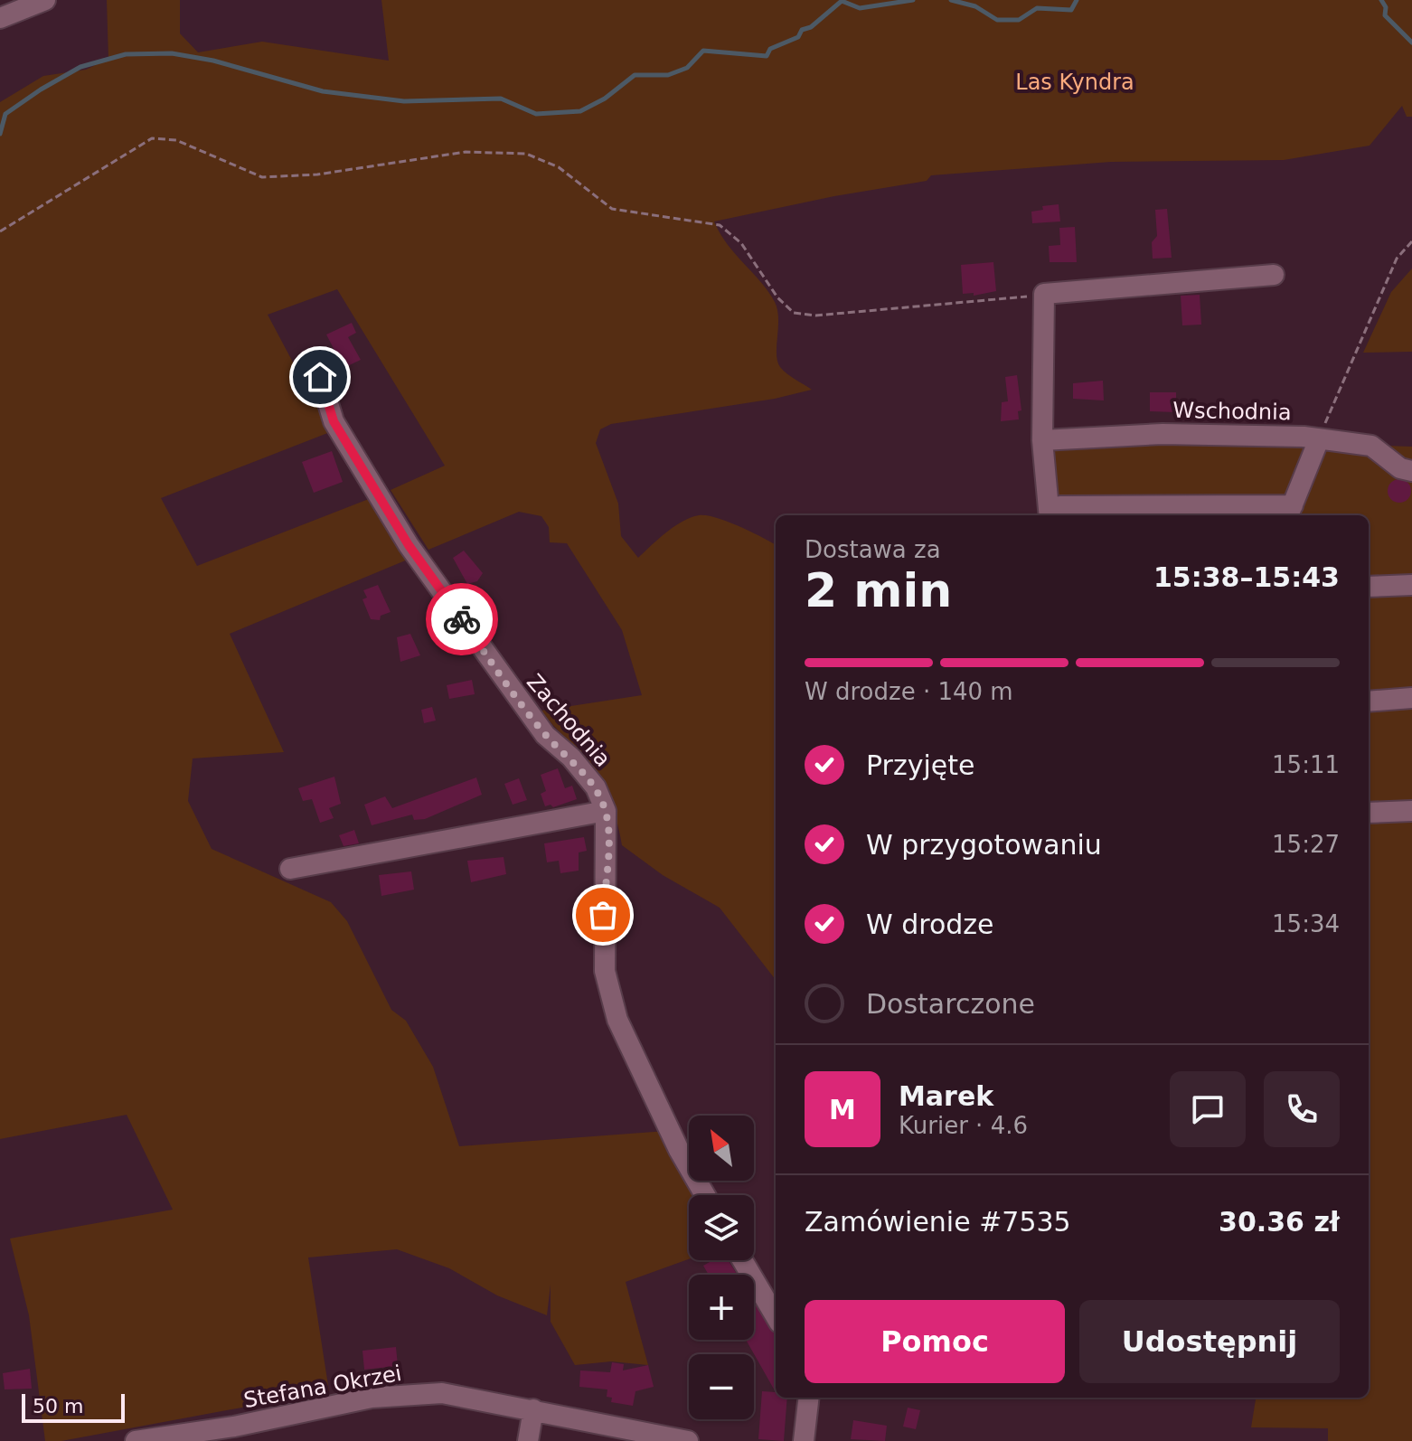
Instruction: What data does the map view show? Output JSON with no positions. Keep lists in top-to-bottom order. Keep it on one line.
{"streets":{"street":["Wschodnia","Zachodnia","Stefana Okrzei"]},"parks":["Las Kyndra"],"scale_bar":"50 m","north":"top left","page":{"heading":["2 min","Dostawa za","15:38–15:43"],"panel":["Marek","Kurier · 4.6","Zamówienie #7535","30.36 zł"],"bar":"W drodze · 140 m","list":[["Przyjęte","15:11"],["W przygotowaniu","15:27"],["W drodze","15:34"],"Dostarczone"],"round":"M","map_buttons":["+","−"],"buttons":["Pomoc","Udostępnij"],"scale":"50 m"}}
